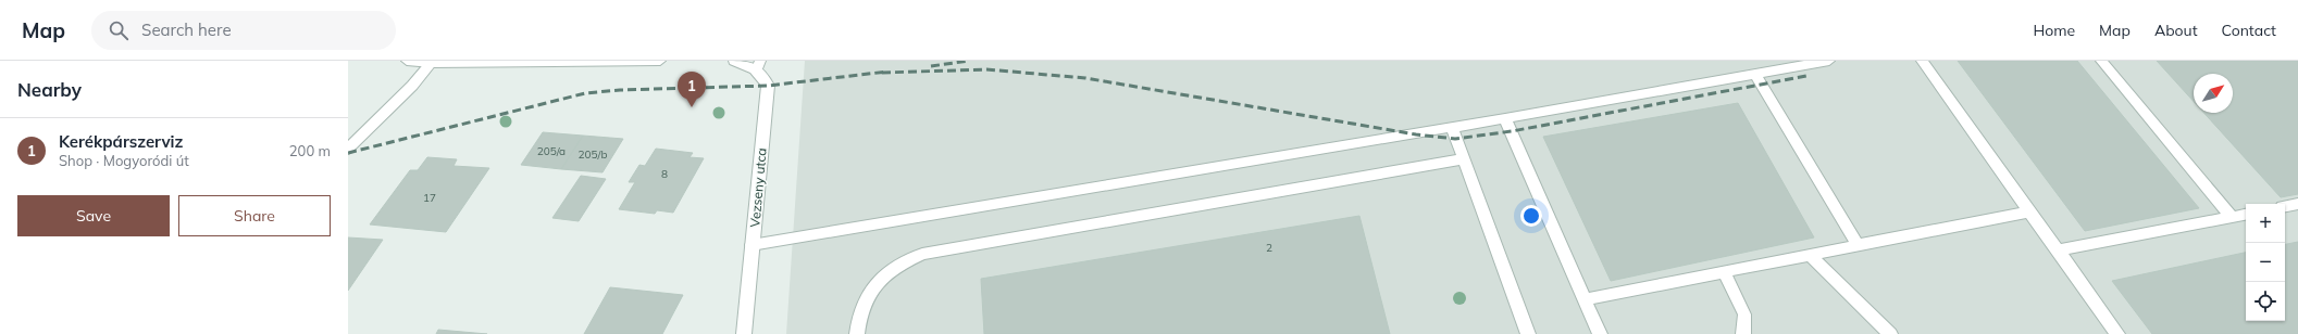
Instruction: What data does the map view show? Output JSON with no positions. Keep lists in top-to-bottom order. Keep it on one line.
{"streets":{"street":["Vezseny utca"]},"house_numbers":["205/a","205/b","8","17","2"],"north":"top right","page":{"header":"Map","search":"Search here","nav":["Home","Map","About","Contact"],"heading":"Nearby","pins":"1","list":[{"mark":"1","name":"Kerékpárszerviz","note":"Shop · Mogyoródi út","value":"200 m"}],"buttons":["Save","Share"],"map_buttons":["+","−"]}}
